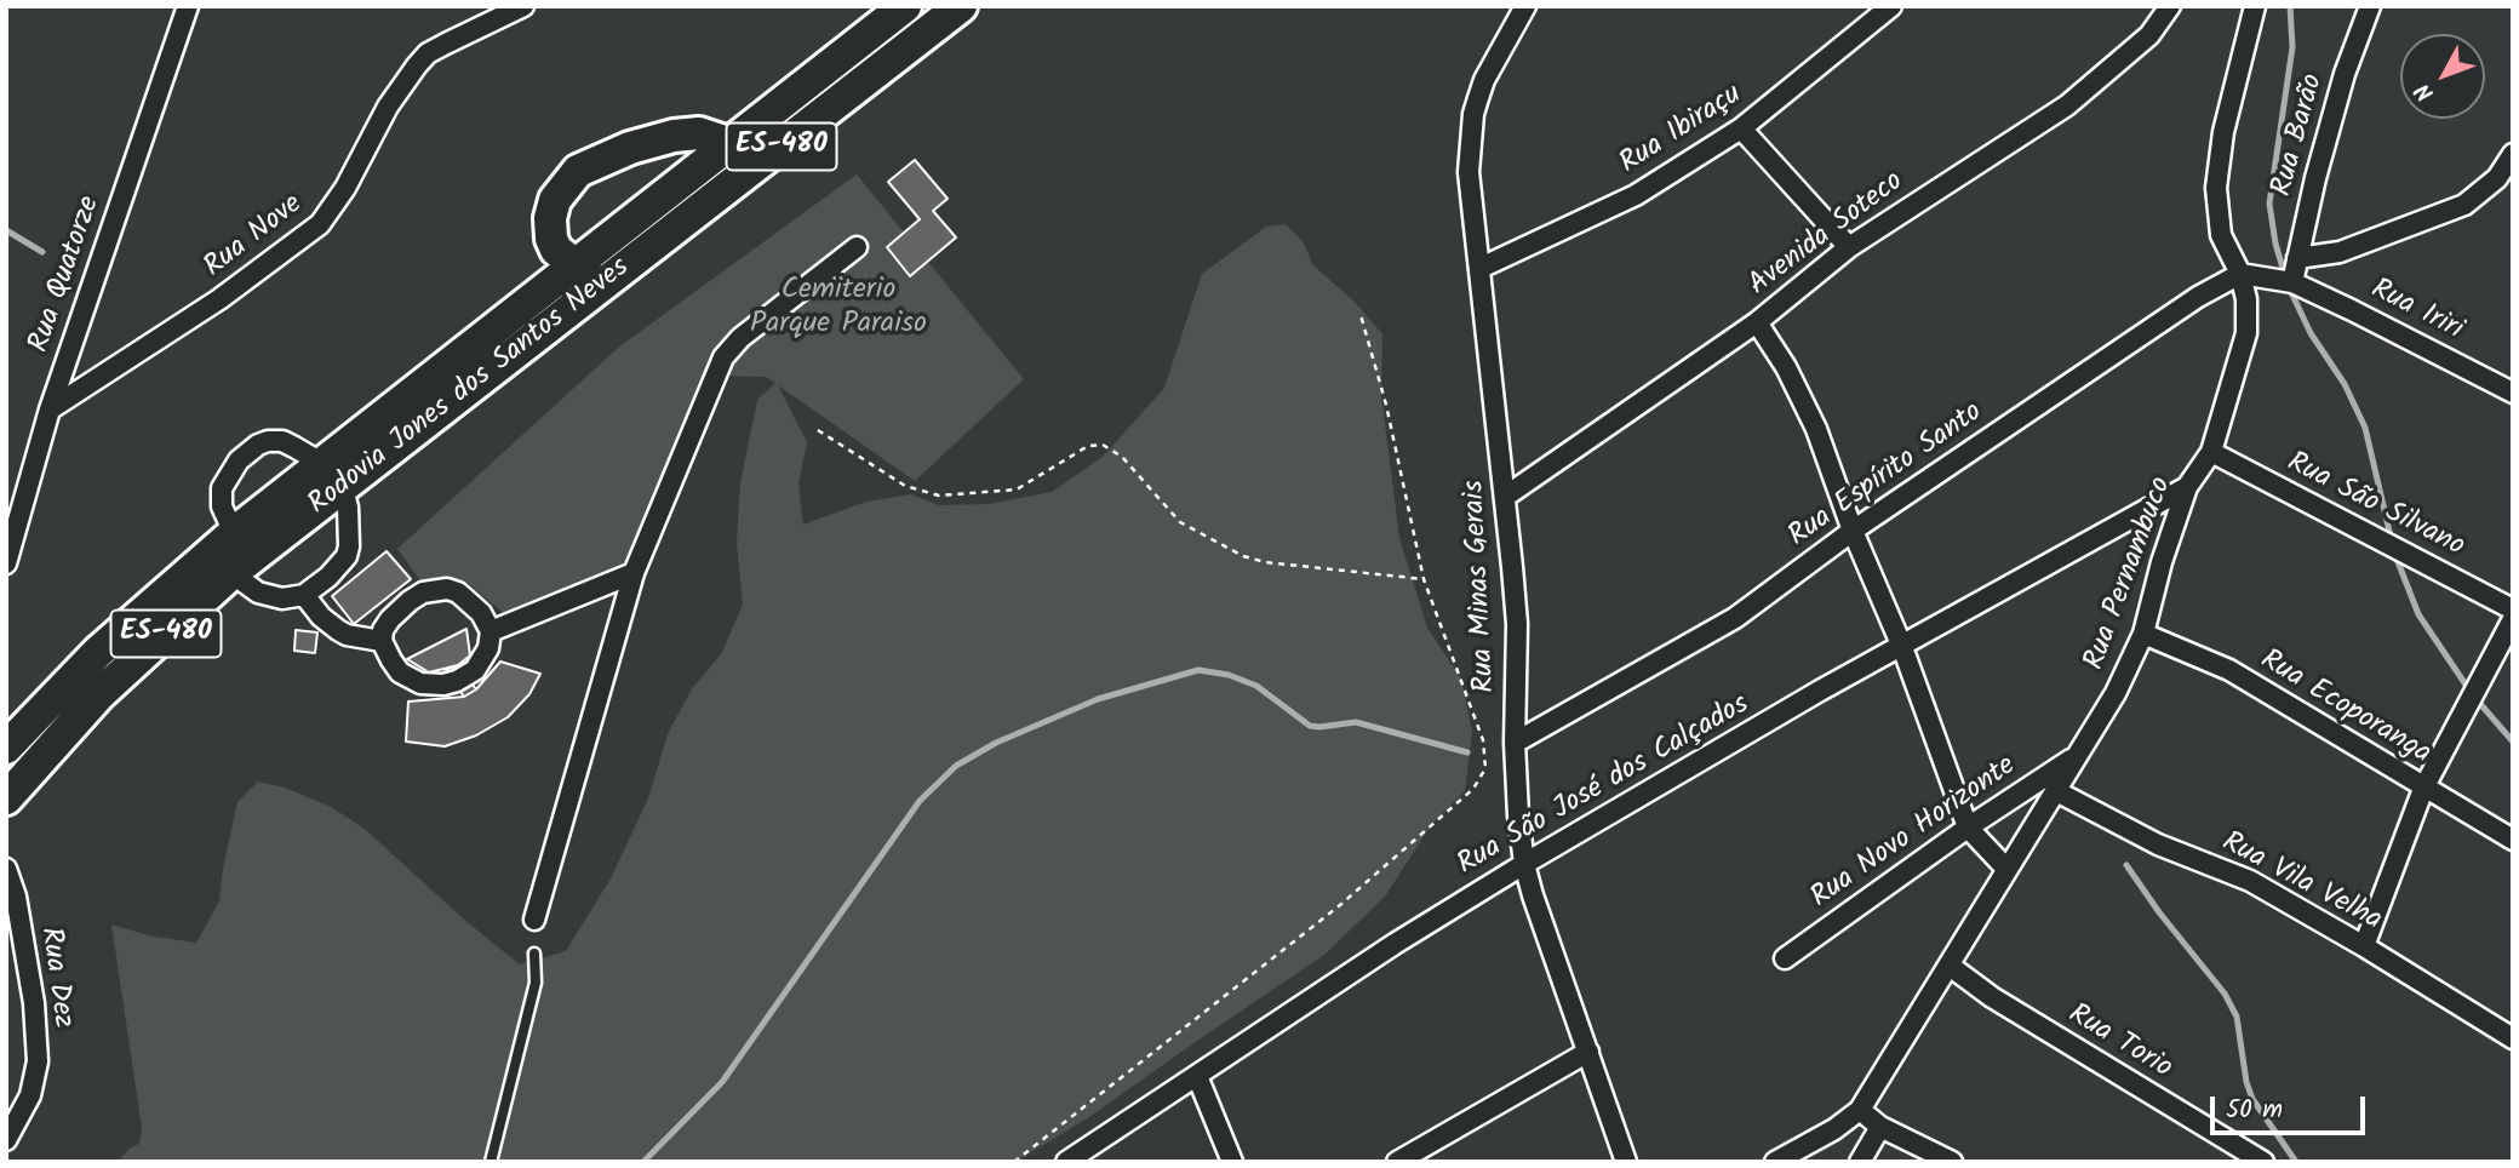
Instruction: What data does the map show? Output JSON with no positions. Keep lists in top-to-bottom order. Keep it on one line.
{"streets":{"main road":["ES-480","Rodovia Jones dos Santos Neves"],"street":["Rua Ibiraçu","Rua Barão","Avenida Soteco","Rua Nove","Rua Quatorze","Rua Iriri","Rua Espírito Santo","Rua São Silvano","Rua Pernambuco","Rua Minas Gerais","Rua Ecoporanga","Rua São José dos Calçados","Rua Novo Horizonte","Rua Vila Velha","Rua Dez","Rua Torio"]},"crossings":[["Rua Ibiraçu","Rua Minas Gerais"],["Rua Barão","Rua Iriri"],["Avenida Soteco","Rua Minas Gerais"],["Rua Nove","Rua Quatorze"],["Rua Espírito Santo","Rua Pernambuco"],["Rua Espírito Santo","Rua Minas Gerais"],["Rua São Silvano","Rua Pernambuco"],["Rua Pernambuco","Rua Ecoporanga"],["Rua Pernambuco","Rua São José dos Calçados"],["Rua Pernambuco","Rua Novo Horizonte"],["Rua Pernambuco","Rua Vila Velha"],["Rua Pernambuco","Rua Torio"],["Rua Minas Gerais","Rua São José dos Calçados"]],"parks":["Cemiterio Parque Paraiso"],"scale_bar":"50 m","north":"bottom left"}
